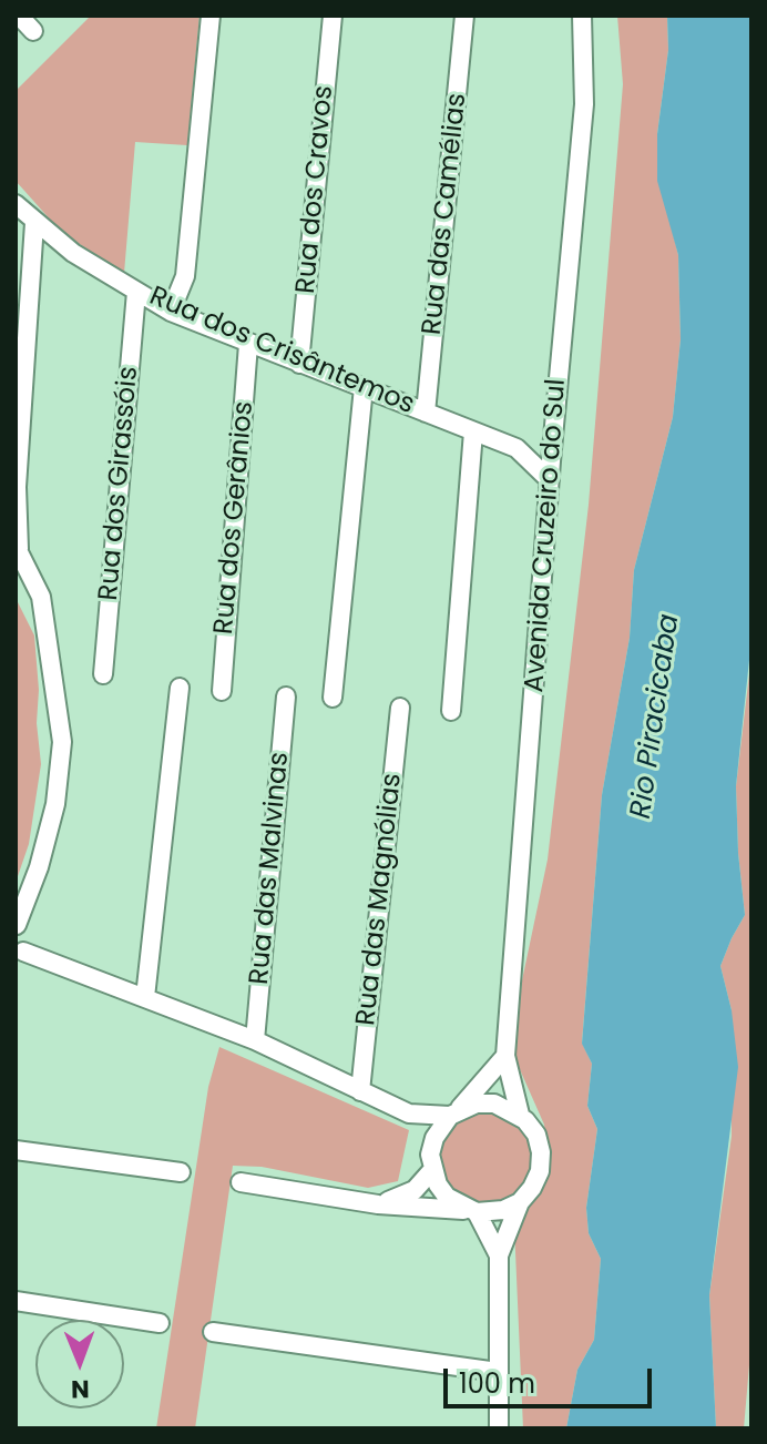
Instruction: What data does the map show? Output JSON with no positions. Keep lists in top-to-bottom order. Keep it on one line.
{"streets":{"street":["Rua dos Cravos","Rua das Camélias","Rua dos Crisântemos","Rua dos Girassóis","Rua dos Gerânios","Avenida Cruzeiro do Sul","Rua das Malvinas","Rua das Magnólias"]},"crossings":[["Rua dos Cravos","Rua dos Crisântemos"],["Rua das Camélias","Rua dos Crisântemos"],["Rua dos Crisântemos","Rua dos Girassóis"],["Rua dos Crisântemos","Rua dos Gerânios"],["Rua dos Crisântemos","Avenida Cruzeiro do Sul"]],"water":["Rio Piracicaba"],"scale_bar":"100 m","north":"bottom"}
